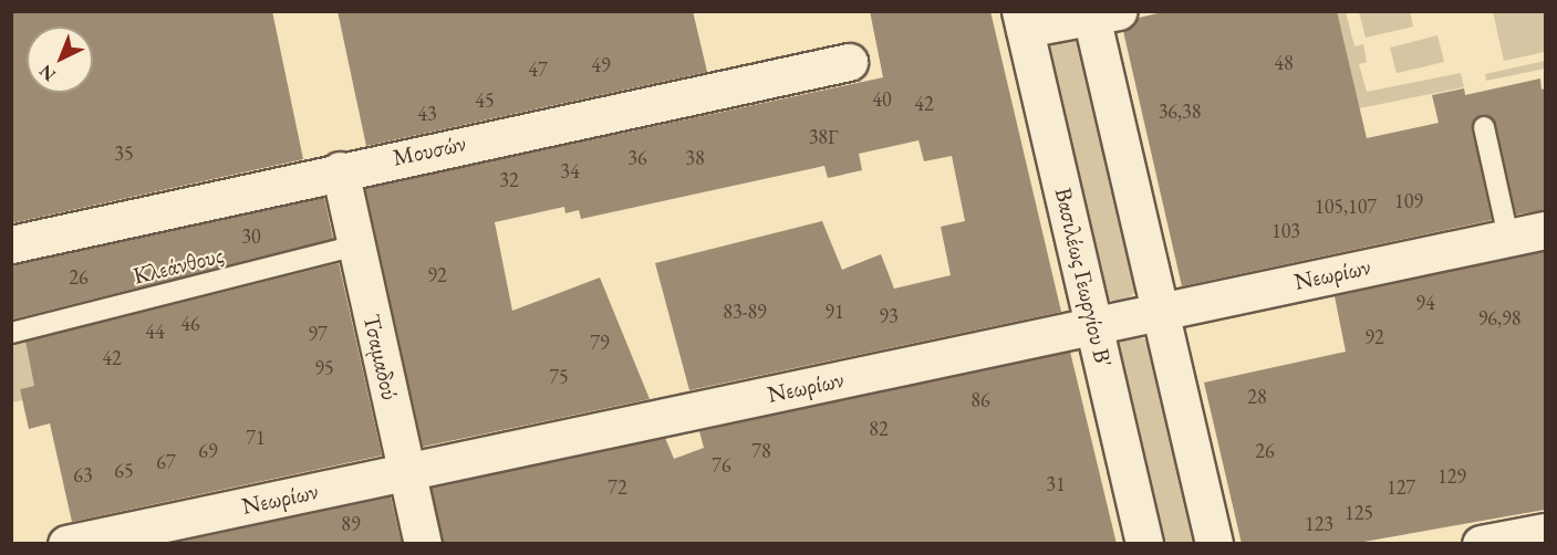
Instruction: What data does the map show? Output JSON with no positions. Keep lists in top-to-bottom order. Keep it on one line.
{"streets":{"street":["Μουσών","Νεωρίων","Βασιλέως Γεωργίου Β'","Τσαμαδού"],"lane":["Κλεάνθους"]},"crossings":[["Μουσών","Τσαμαδού"],["Κλεάνθους","Τσαμαδού"],["Νεωρίων","Βασιλέως Γεωργίου Β'"],["Νεωρίων","Τσαμαδού"]],"house_numbers":["48","49","47","40","45","42","36,38","43","38Γ","35","36","38","34","32","109","105,107","103","30","92","26","94","83-89","91","93","96,98","46","44","97","92","79","42","95","75","28","86","82","71","69","78","26","67","76","65","63","129","31","72","127","125","89","123"],"north":"bottom left"}
